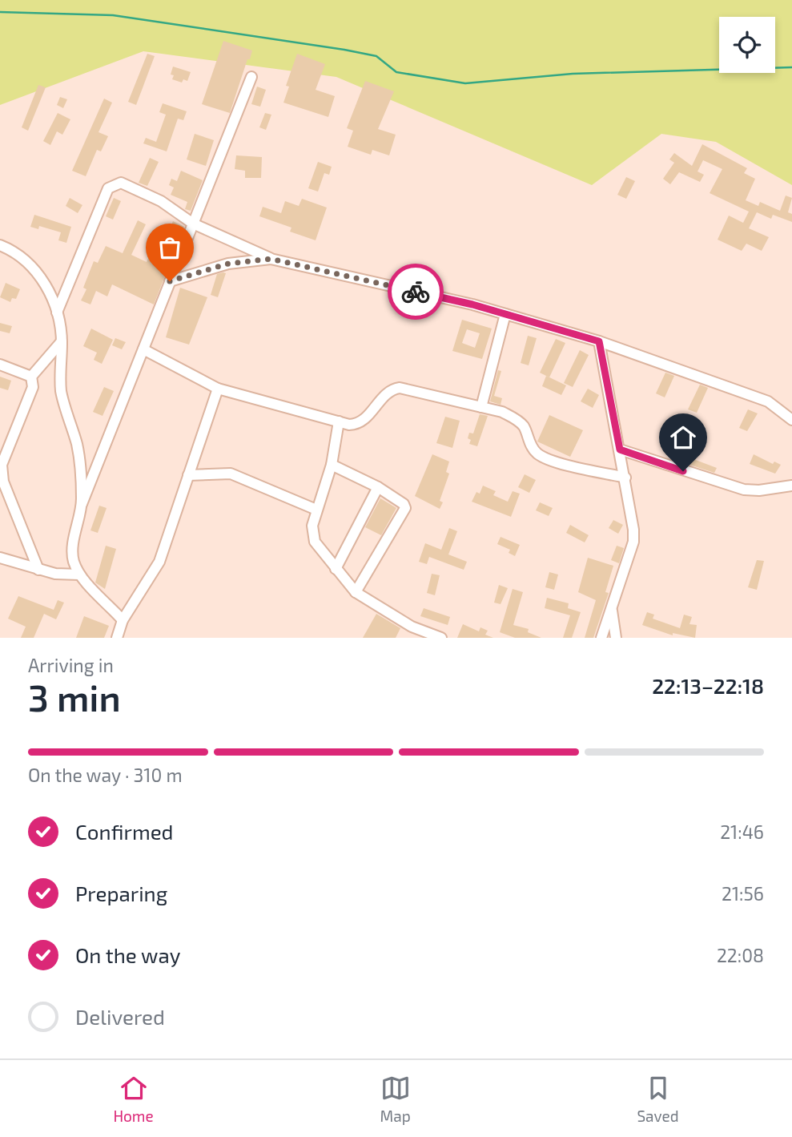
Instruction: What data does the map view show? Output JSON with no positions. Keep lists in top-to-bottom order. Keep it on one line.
{"page":{"heading":["3 min","Arriving in","22:13–22:18"],"bar":"On the way · 310 m","list":[["Confirmed","21:46"],["Preparing","21:56"],["On the way","22:08"],"Delivered"],"tabs":["Home","Map","Saved"]}}
